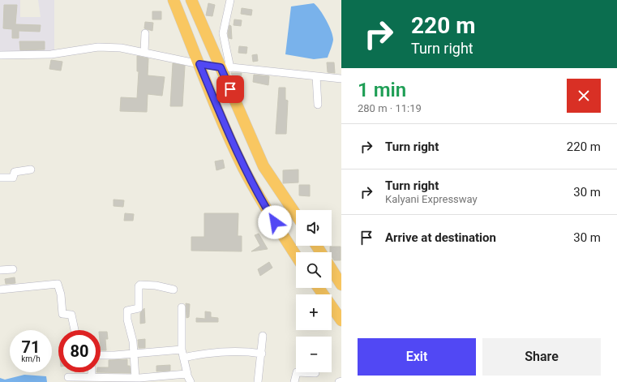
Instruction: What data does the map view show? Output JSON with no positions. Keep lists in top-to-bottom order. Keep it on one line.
{"page":{"turn":["220 m","Turn right"],"heading":["1 min","280 m · 11:19"],"list":[{"name":"Turn right","value":"220 m"},{"name":"Turn right","note":"Kalyani Expressway","value":"30 m"},{"name":"Arrive at destination","value":"30 m"}],"map_buttons":["+","−"],"speed":"71 km/h","limit":"80","buttons":["Exit","Share"]}}
